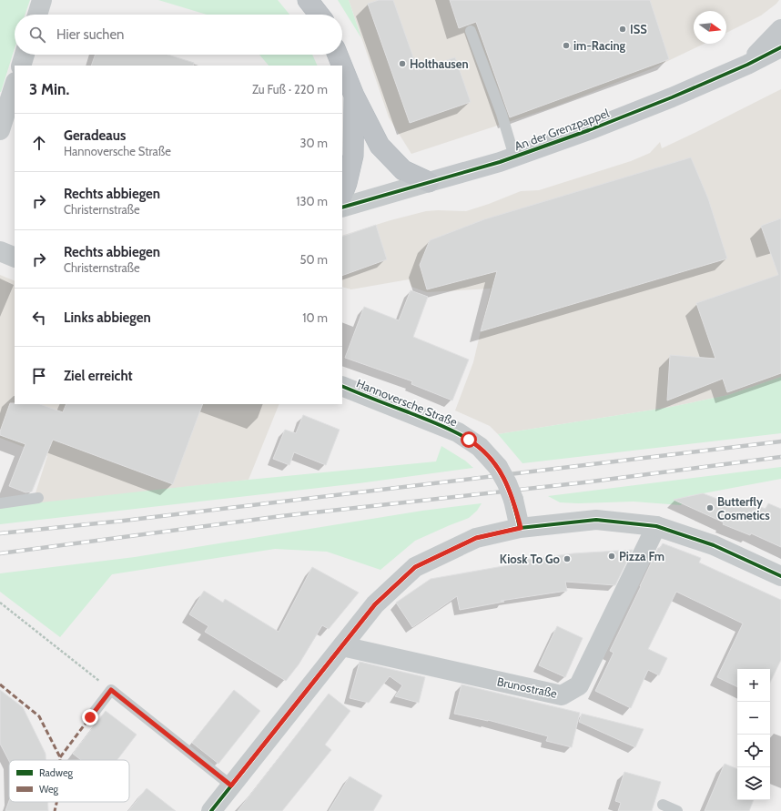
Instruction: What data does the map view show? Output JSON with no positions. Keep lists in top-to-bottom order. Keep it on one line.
{"streets":{"main road":["An der Grenzpappel"],"street":["Hannoversche Straße","Brunostraße"]},"places":["ISS","im-Racing","Holthausen","Butterfly Cosmetics","Pizza Fm","Kiosk To Go"],"legend":["Radweg","Weg"],"north":"right","page":{"search":"Hier suchen","heading":["3 Min.","Zu Fuß · 220 m"],"list":[["Geradeaus","Hannoversche Straße","30 m"],["Rechts abbiegen","Christernstraße","130 m"],["Rechts abbiegen","Christernstraße","50 m"],["Links abbiegen","10 m"],"Ziel erreicht"],"map_buttons":["+","−"]}}
